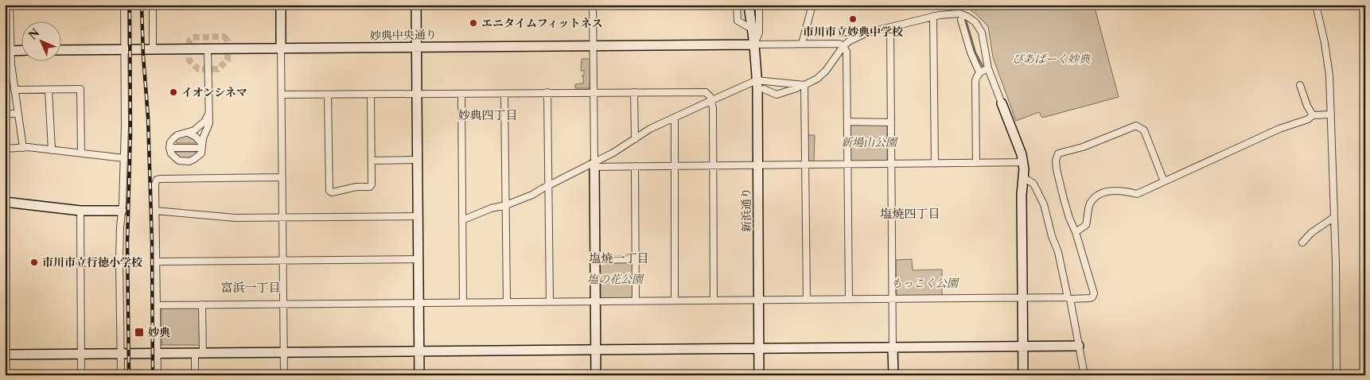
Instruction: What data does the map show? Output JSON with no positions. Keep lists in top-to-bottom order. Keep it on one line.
{"streets":{"street":["妙典中央通り","新浜通り"]},"crossings":[["妙典中央通り","新浜通り"]],"districts":["妙典四丁目","塩焼四丁目","塩焼一丁目","富浜一丁目"],"parks":["ぴあぱーく妙典","新場山公園","塩の花公園","もっこく公園"],"places":{"other":["市川市立妙典中学校","エニタイムフィットネス","イオンシネマ","市川市立行徳小学校"],"transit":["妙典"]},"north":"top left"}
